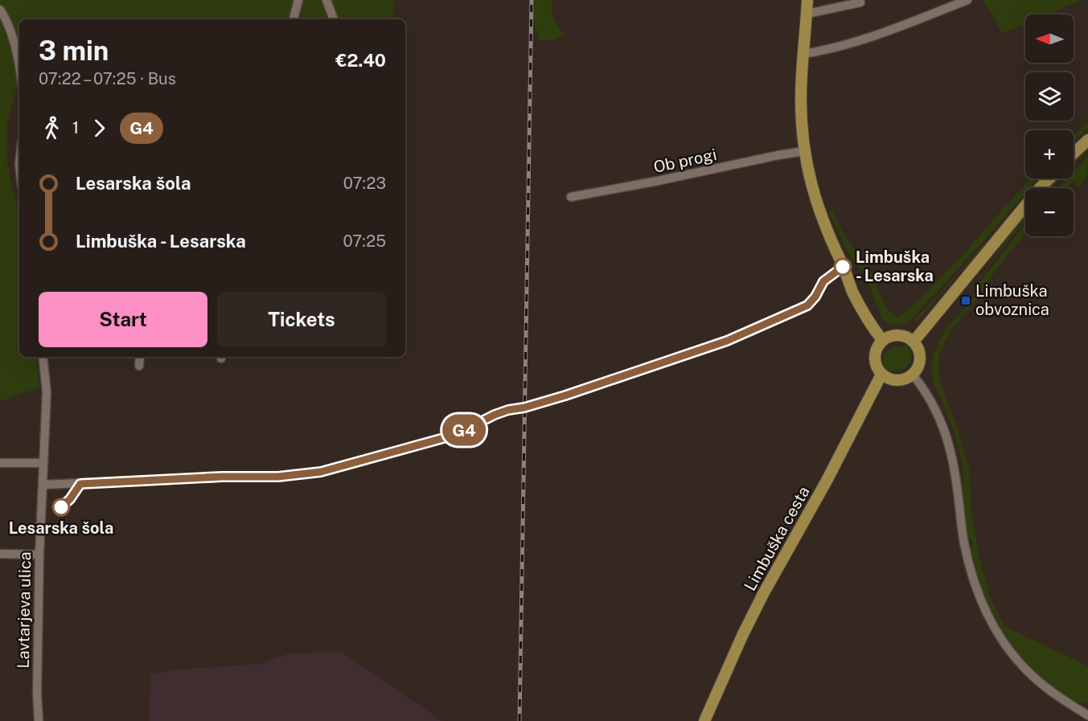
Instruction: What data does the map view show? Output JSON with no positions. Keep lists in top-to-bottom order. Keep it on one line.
{"streets":{"main road":["Limbuška cesta"],"street":["Ob progi","Lavtarjeva ulica"]},"places":{"other":["Limbuška - Lesarska","Lesarska šola"],"transit":["Limbuška obvoznica"]},"lines":["bus line G4"],"north":"left","page":{"on_map":"G4","map_buttons":["+","−"],"heading":["3 min","07:22 – 07:25 · Bus","€2.40"],"legs":["1","G4"],"list":[{"name":"Lesarska šola","value":"07:23"},{"name":"Limbuška - Lesarska","value":"07:25"}],"buttons":["Start","Tickets"]}}
